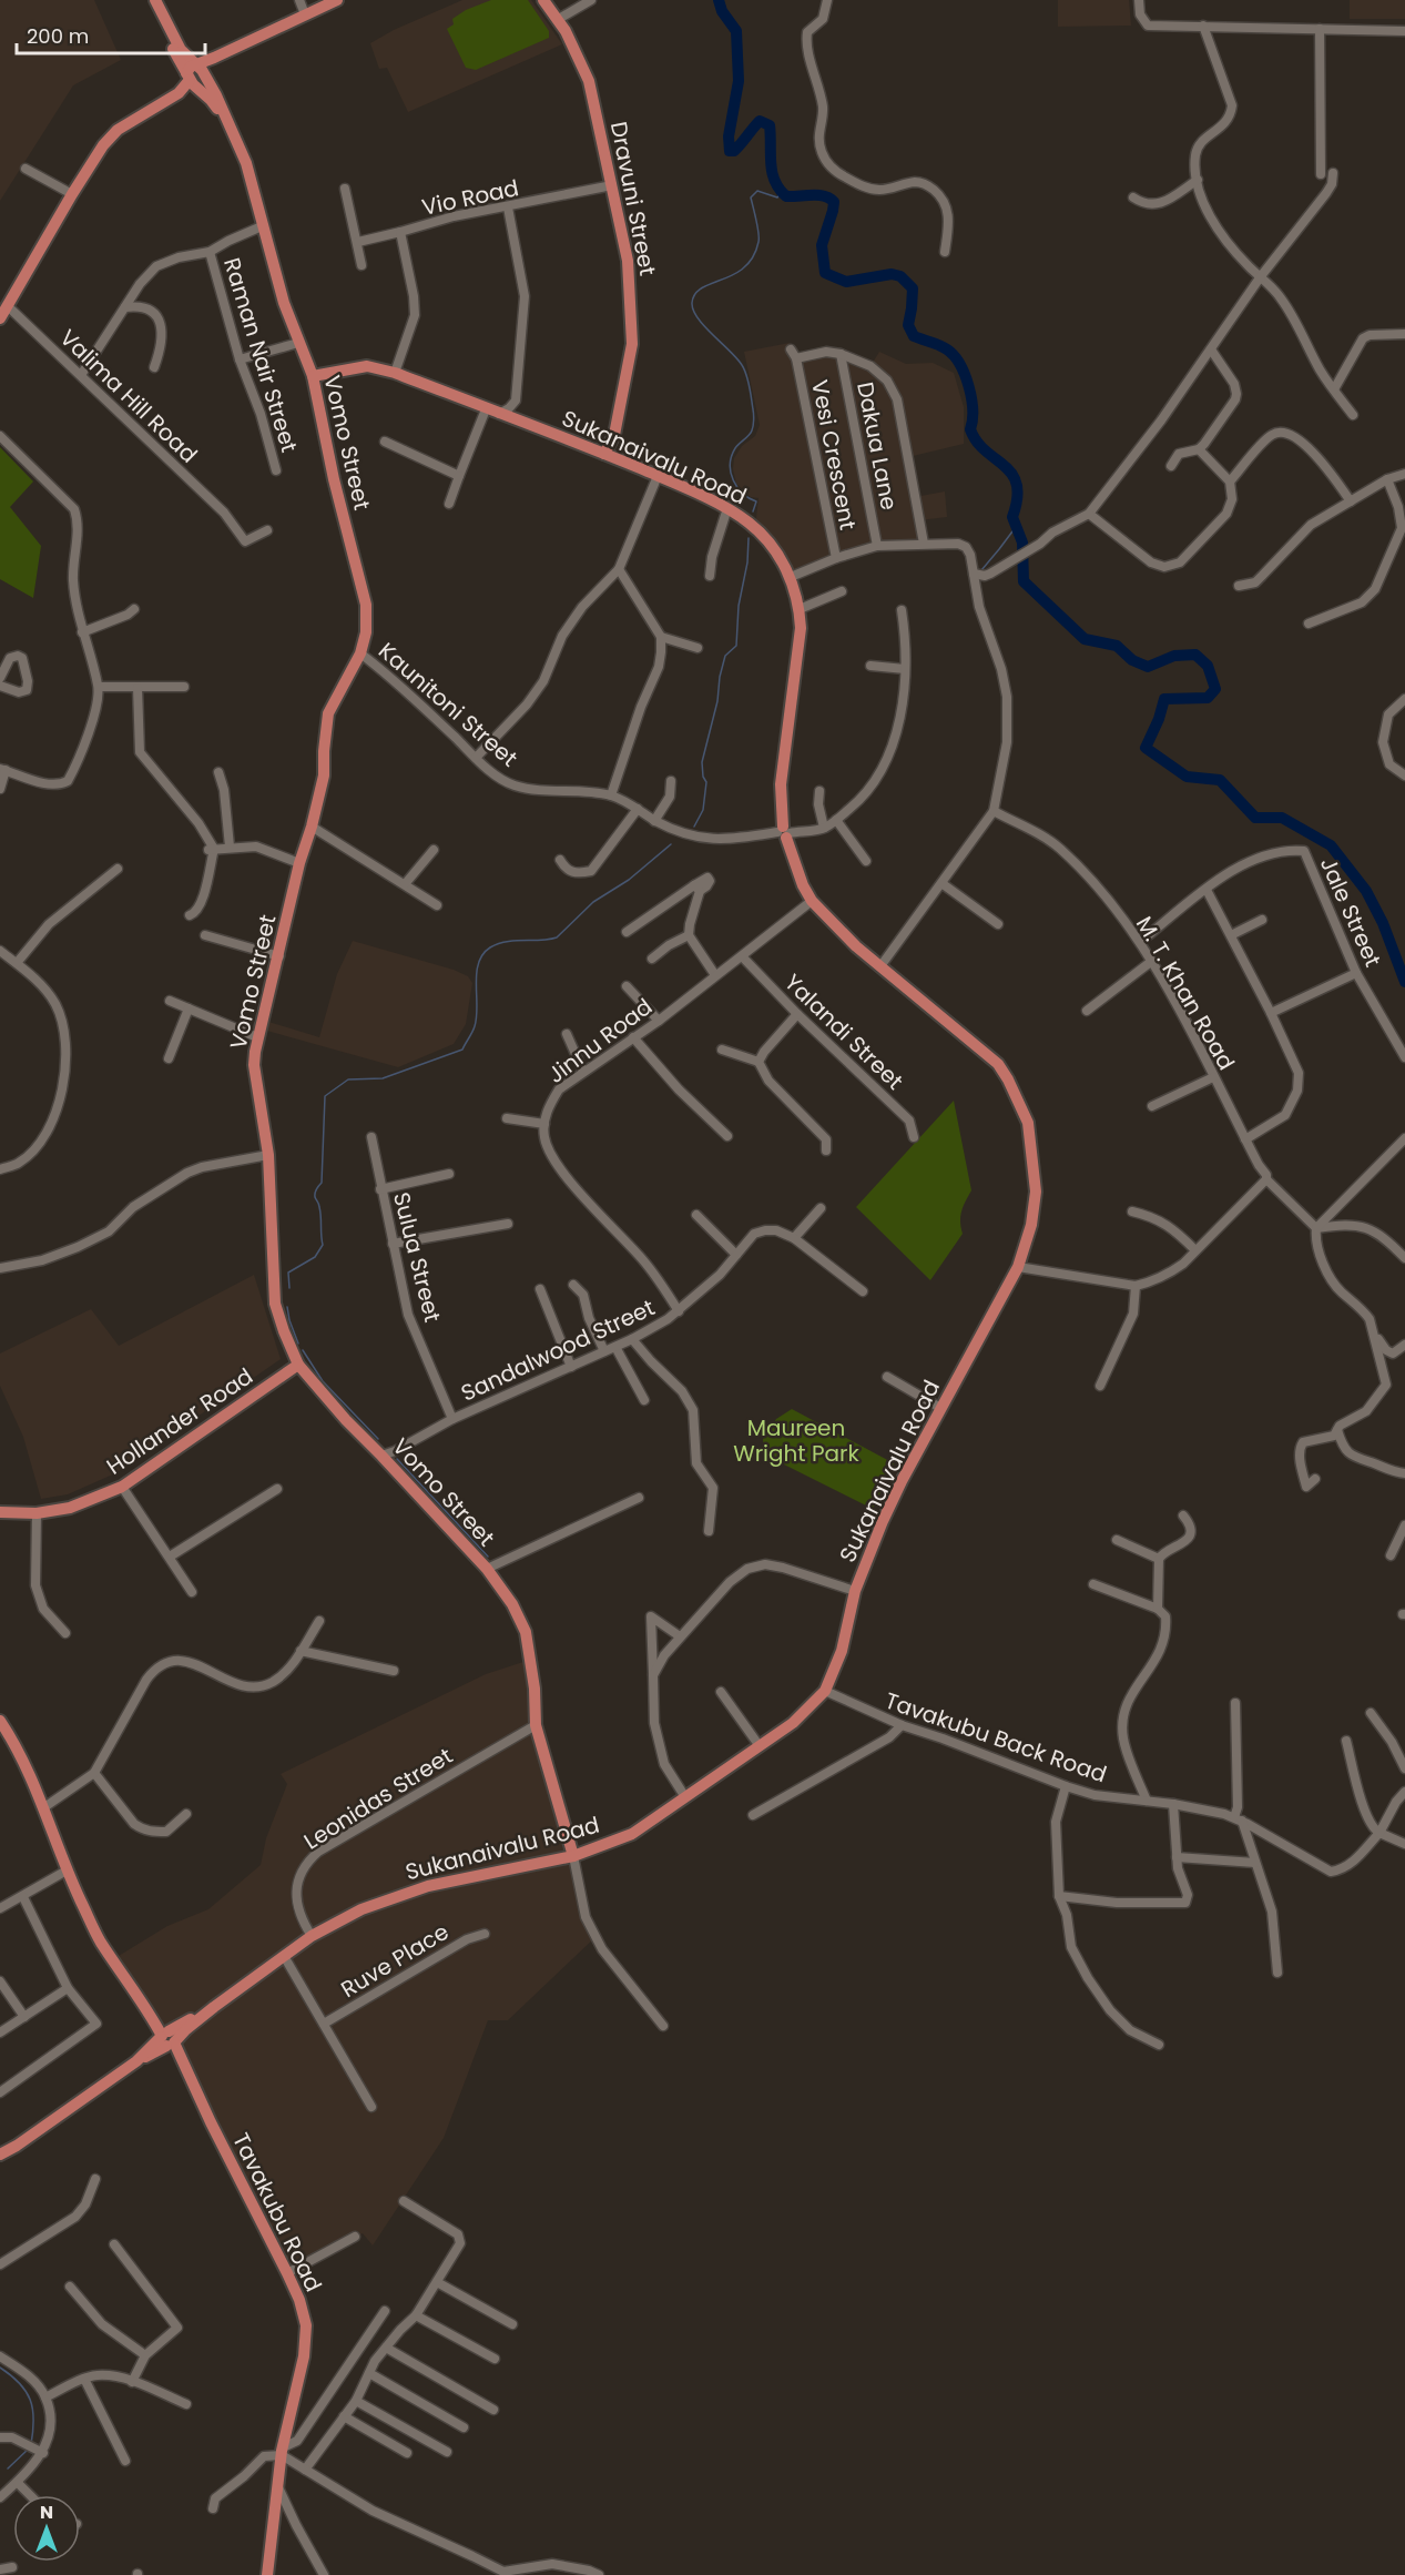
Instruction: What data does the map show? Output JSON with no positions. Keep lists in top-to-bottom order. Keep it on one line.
{"streets":{"main road":["Dravuni Street","Vomo Street","Sukanaivalu Road","Hollander Road","Tavakubu Road"],"street":["Vio Road","Raman Nair Street","Valima Hill Road","Dakua Lane","Vesi Crescent","Kaunitoni Street","Jale Street","M. T. Khan Road","Yalandi Street","Jinnu Road","Sulua Street","Sandalwood Street","Tavakubu Back Road","Leonidas Street","Ruve Place"]},"crossings":[["Vio Road","Dravuni Street"],["Vio Road","Sukanaivalu Road"],["Dravuni Street","Sukanaivalu Road"],["Vomo Street","Sukanaivalu Road"],["Vomo Street","Kaunitoni Street"],["Vomo Street","Sandalwood Street"],["Vomo Street","Hollander Road"],["Vomo Street","Leonidas Street"],["Dakua Lane","Vesi Crescent"],["Sukanaivalu Road","Kaunitoni Street"],["Sukanaivalu Road","Jinnu Road"],["Sukanaivalu Road","Tavakubu Back Road"],["Sukanaivalu Road","Leonidas Street"],["Sukanaivalu Road","Tavakubu Road"],["Yalandi Street","Jinnu Road"],["Sulua Street","Sandalwood Street"]],"parks":["Maureen Wright Park"],"scale_bar":"200 m","north":"top"}
